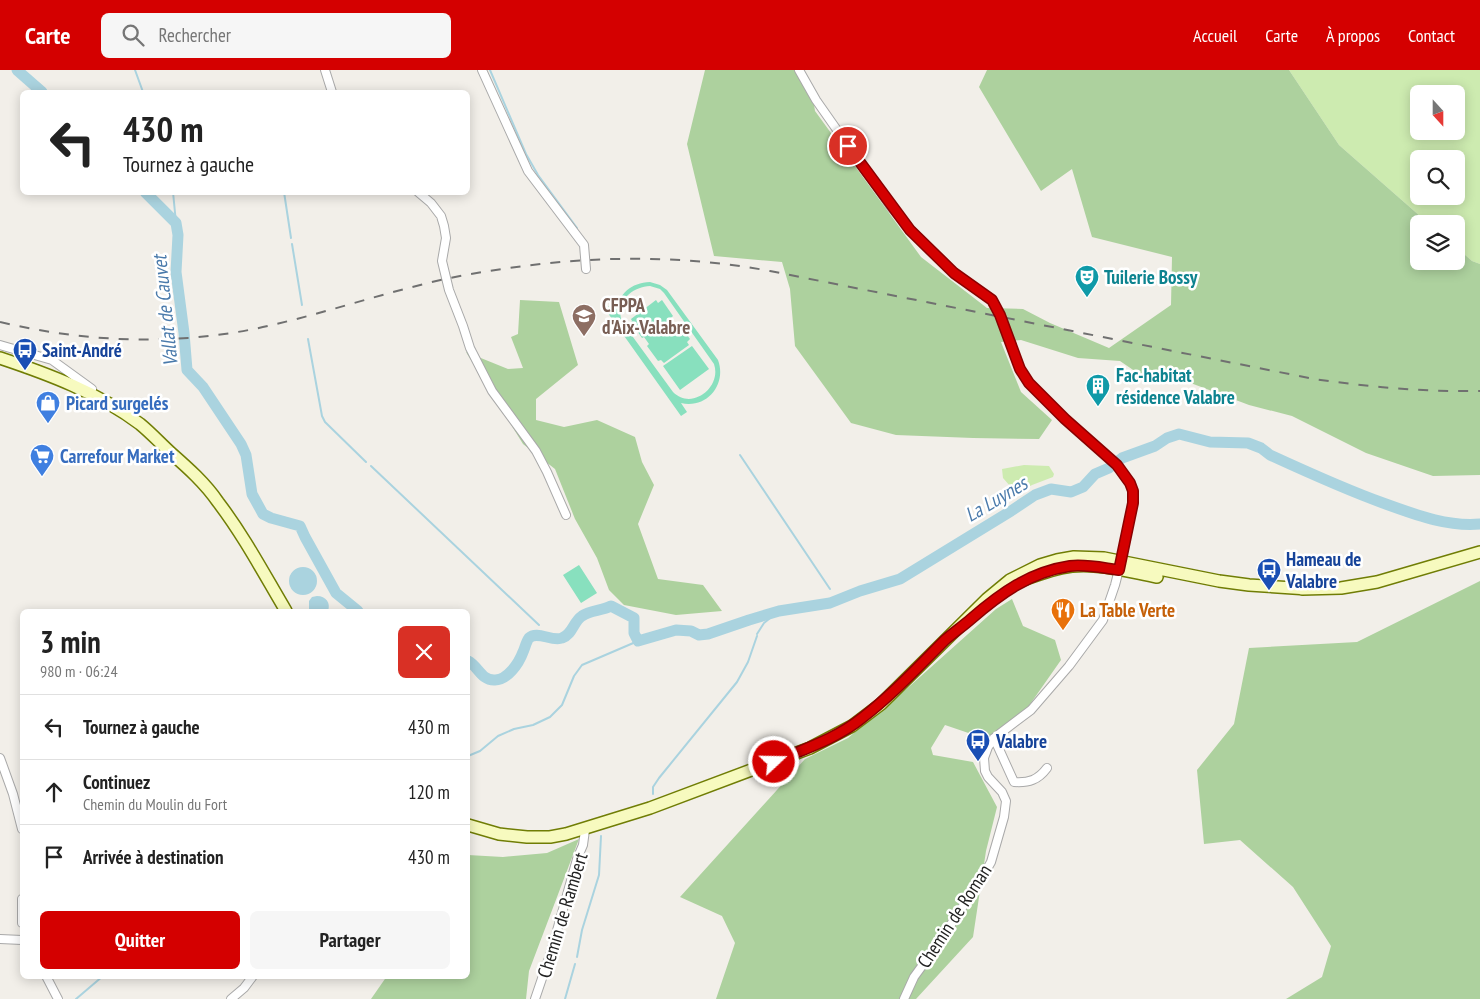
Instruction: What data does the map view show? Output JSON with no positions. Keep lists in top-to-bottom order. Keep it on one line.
{"streets":{"street":["Chemin de Rambert","Chemin de Roman"]},"water":["Vallat de Cauvet","La Luynes"],"places":{"theatre":["Tuilerie Bossy"],"school or university":["CFPPA d'Aix-Valabre"],"bus stop":["Saint-André","Hameau de Valabre","Valabre"],"building":["Fac-habitat résidence Valabre"],"shop":["Picard surgelés"],"supermarket":["Carrefour Market"],"restaurant":["La Table Verte"]},"north":"bottom","page":{"header":"Carte","search":"Rechercher","nav":["Accueil","Carte","À propos","Contact"],"turn":["430 m","Tournez à gauche"],"heading":["3 min","980 m · 06:24"],"list":[{"name":"Tournez à gauche","value":"430 m"},{"name":"Continuez","note":"Chemin du Moulin du Fort","value":"120 m"},{"name":"Arrivée à destination","value":"430 m"}],"buttons":["Quitter","Partager"]}}
